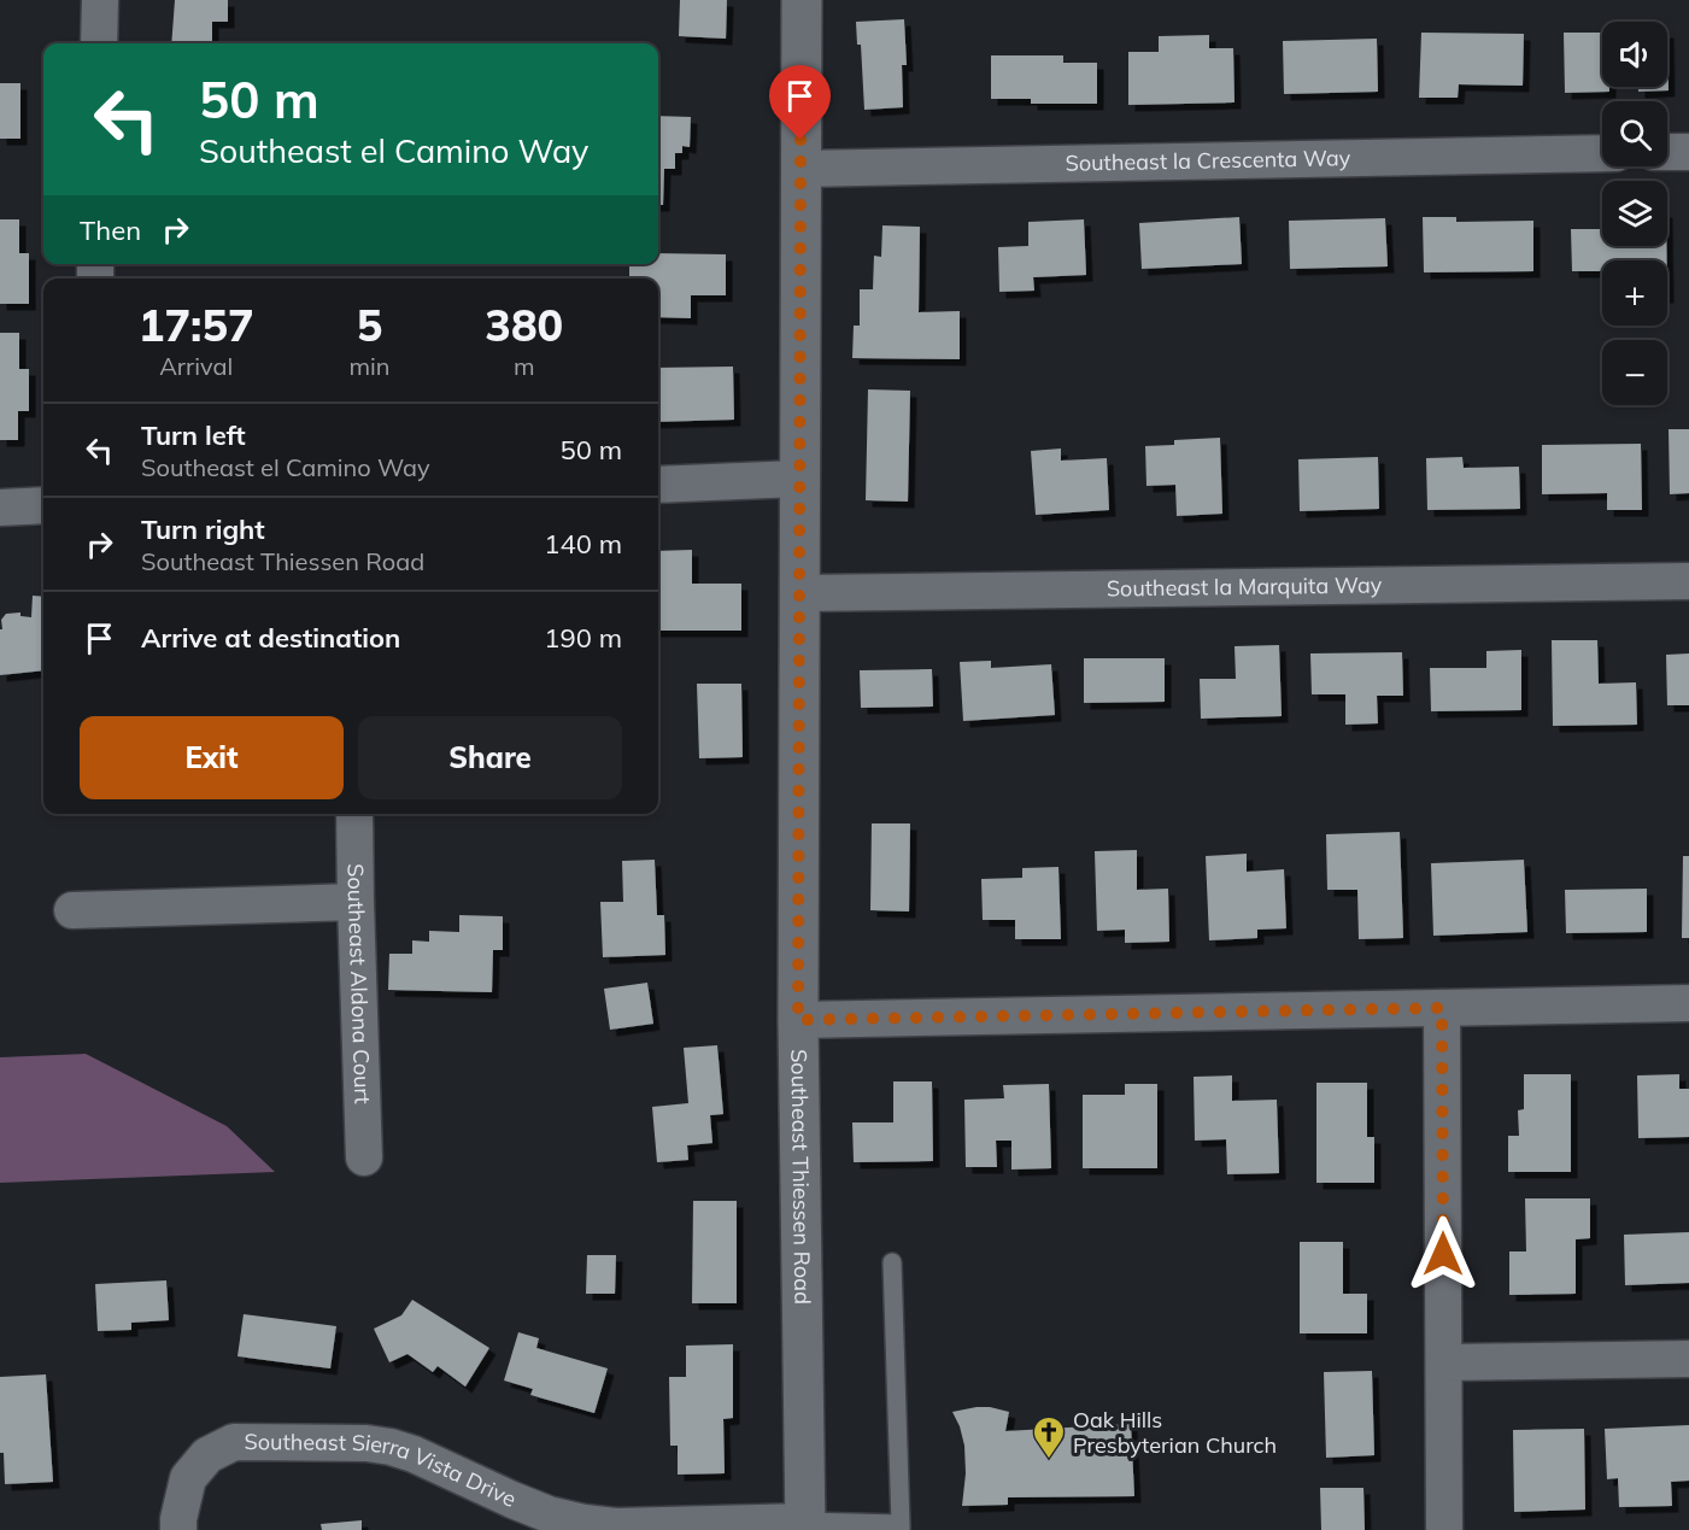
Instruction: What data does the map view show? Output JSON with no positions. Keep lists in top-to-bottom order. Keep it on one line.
{"streets":{"main road":["Southeast Thiessen Road"],"street":["Southeast la Crescenta Way","Southeast la Marquita Way","Southeast Aldona Court","Southeast Sierra Vista Drive"]},"crossings":[["Southeast la Crescenta Way","Southeast Thiessen Road"],["Southeast la Marquita Way","Southeast Thiessen Road"],["Southeast Thiessen Road","Southeast Sierra Vista Drive"]],"places":{"church":["Oak Hills Presbyterian Church"]},"page":{"map_buttons":["+","−"],"turn":["50 m","Southeast el Camino Way"],"then":"Then","eta":["17:57","Arrival","5","min","380","m"],"list":[{"name":"Turn left","note":"Southeast el Camino Way","value":"50 m"},{"name":"Turn right","note":"Southeast Thiessen Road","value":"140 m"},{"name":"Arrive at destination","value":"190 m"}],"buttons":["Exit","Share"]}}
